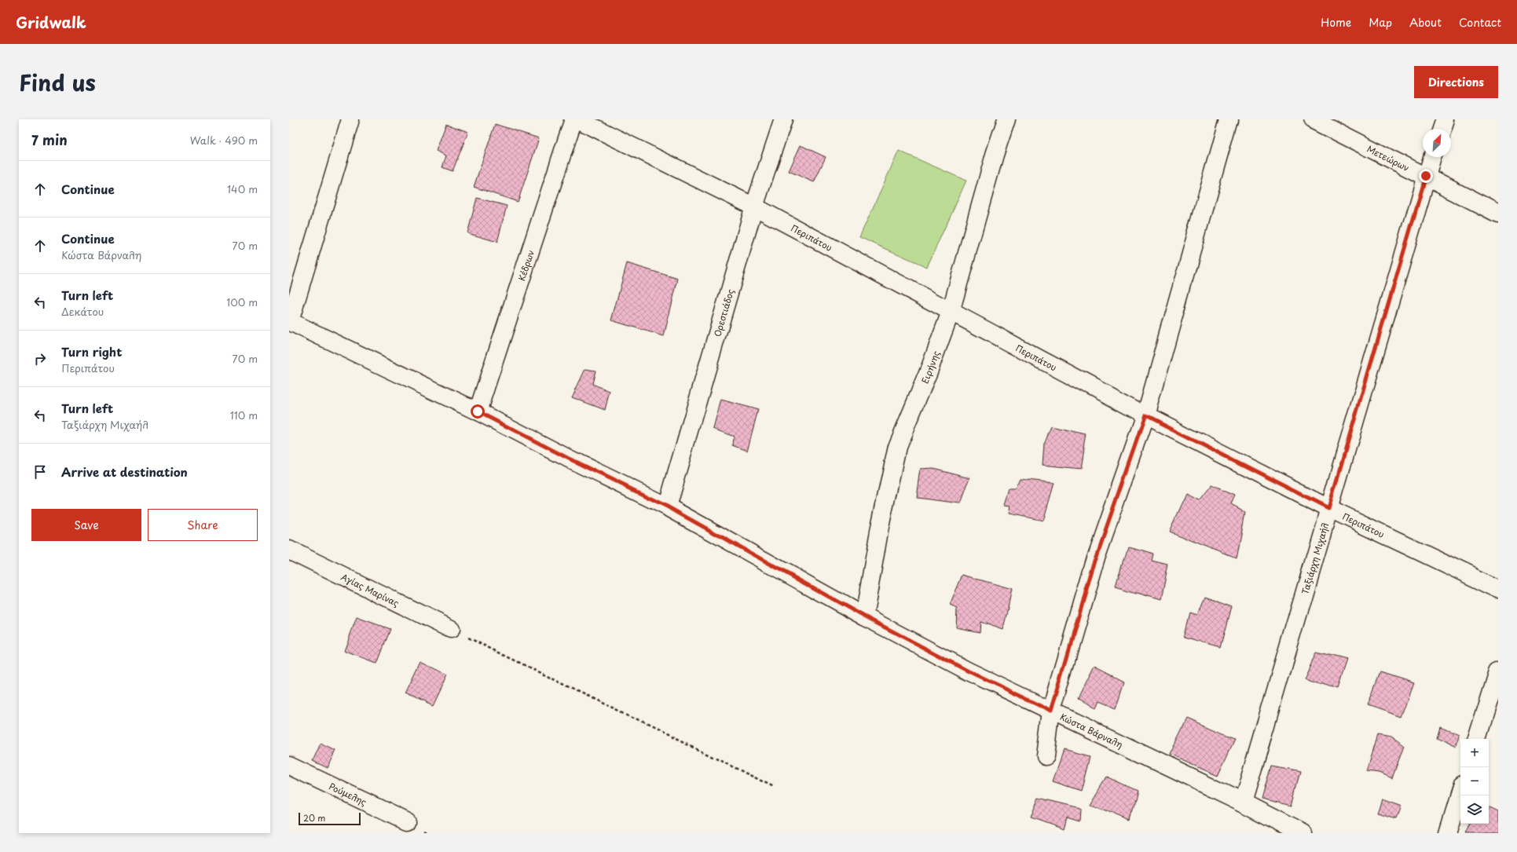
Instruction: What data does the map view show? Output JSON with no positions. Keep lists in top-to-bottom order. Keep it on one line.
{"streets":{"street":["Μετεώρων","Περιπάτου","Κέδρων","Ορεστιάδος","Ειρήνης","Ταξιάρχη Μιχαήλ","Αγίας Μαρίνας","Κώστα Βάρναλη","Ρούμελης"]},"crossings":[["Μετεώρων","Ταξιάρχη Μιχαήλ"],["Περιπάτου","Ορεστιάδος"],["Περιπάτου","Ειρήνης"],["Περιπάτου","Ταξιάρχη Μιχαήλ"],["Κέδρων","Κώστα Βάρναλη"],["Ορεστιάδος","Κώστα Βάρναλη"],["Ειρήνης","Κώστα Βάρναλη"],["Ταξιάρχη Μιχαήλ","Κώστα Βάρναλη"]],"scale_bar":"20 m","north":"top right","page":{"header":"Gridwalk","nav":["Home","Map","About","Contact"],"title":"Find us","buttons":["Directions",["Save","Share"]],"heading":["7 min","Walk · 490 m"],"list":[["Continue","140 m"],["Continue","Κώστα Βάρναλη","70 m"],["Turn left","Δεκάτου","100 m"],["Turn right","Περιπάτου","70 m"],["Turn left","Ταξιάρχη Μιχαήλ","110 m"],"Arrive at destination"],"map_buttons":["+","−"],"scale":"20 m"}}
